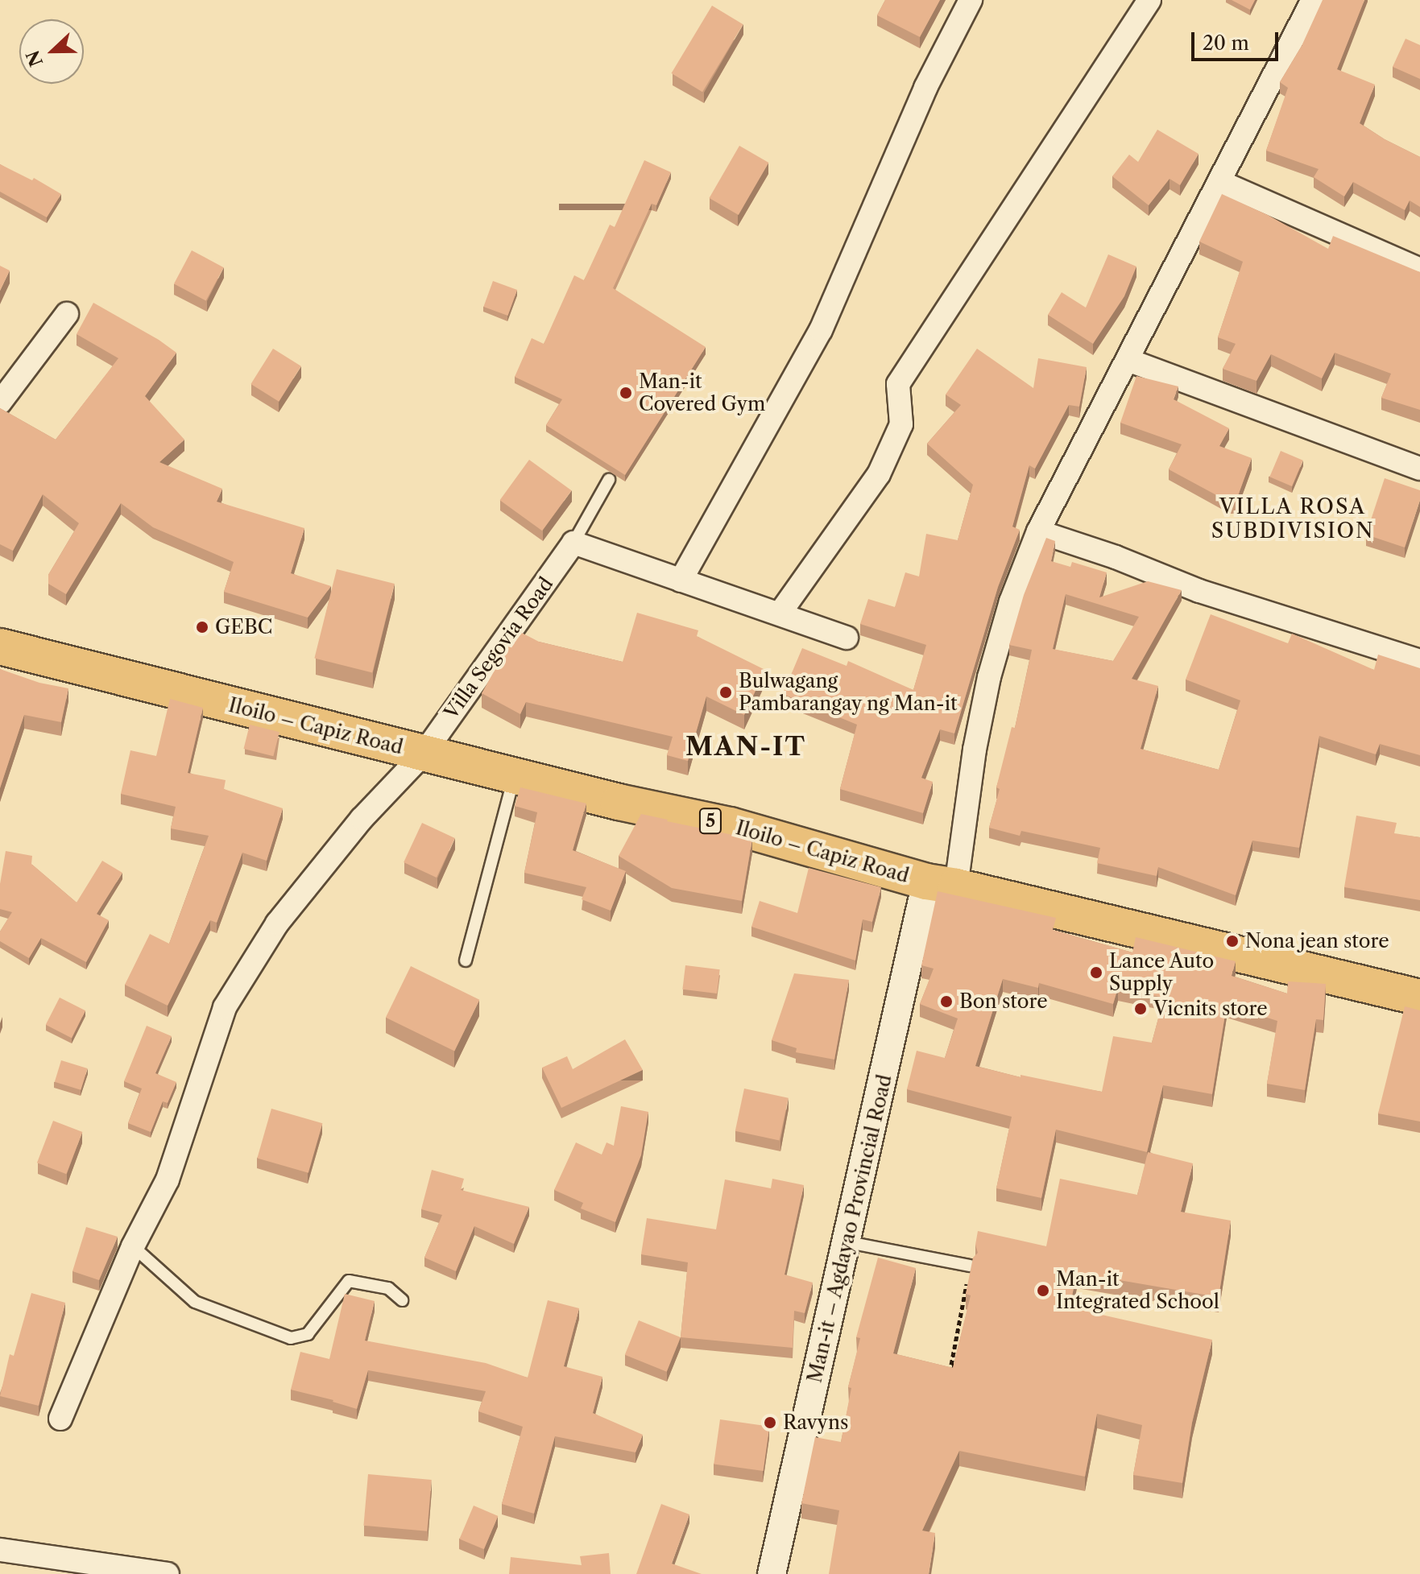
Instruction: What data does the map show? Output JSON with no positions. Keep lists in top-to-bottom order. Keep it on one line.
{"streets":{"highway":["Iloilo – Capiz Road","5"],"street":["Villa Segovia Road","Man-it – Agdayao Provincial Road"]},"crossings":[["Villa Segovia Road","Iloilo – Capiz Road"],["Iloilo – Capiz Road","Man-it – Agdayao Provincial Road"]],"districts":["VILLA ROSA SUBDIVISION","MAN-IT"],"places":["Man-it Covered Gym","GEBC","Bulwagang Pambarangay ng Man-it","Nona jean store","Lance Auto Supply","Bon store","Vicnits store","Man-it Integrated School","Ravyns"],"scale_bar":"20 m","north":"left"}
